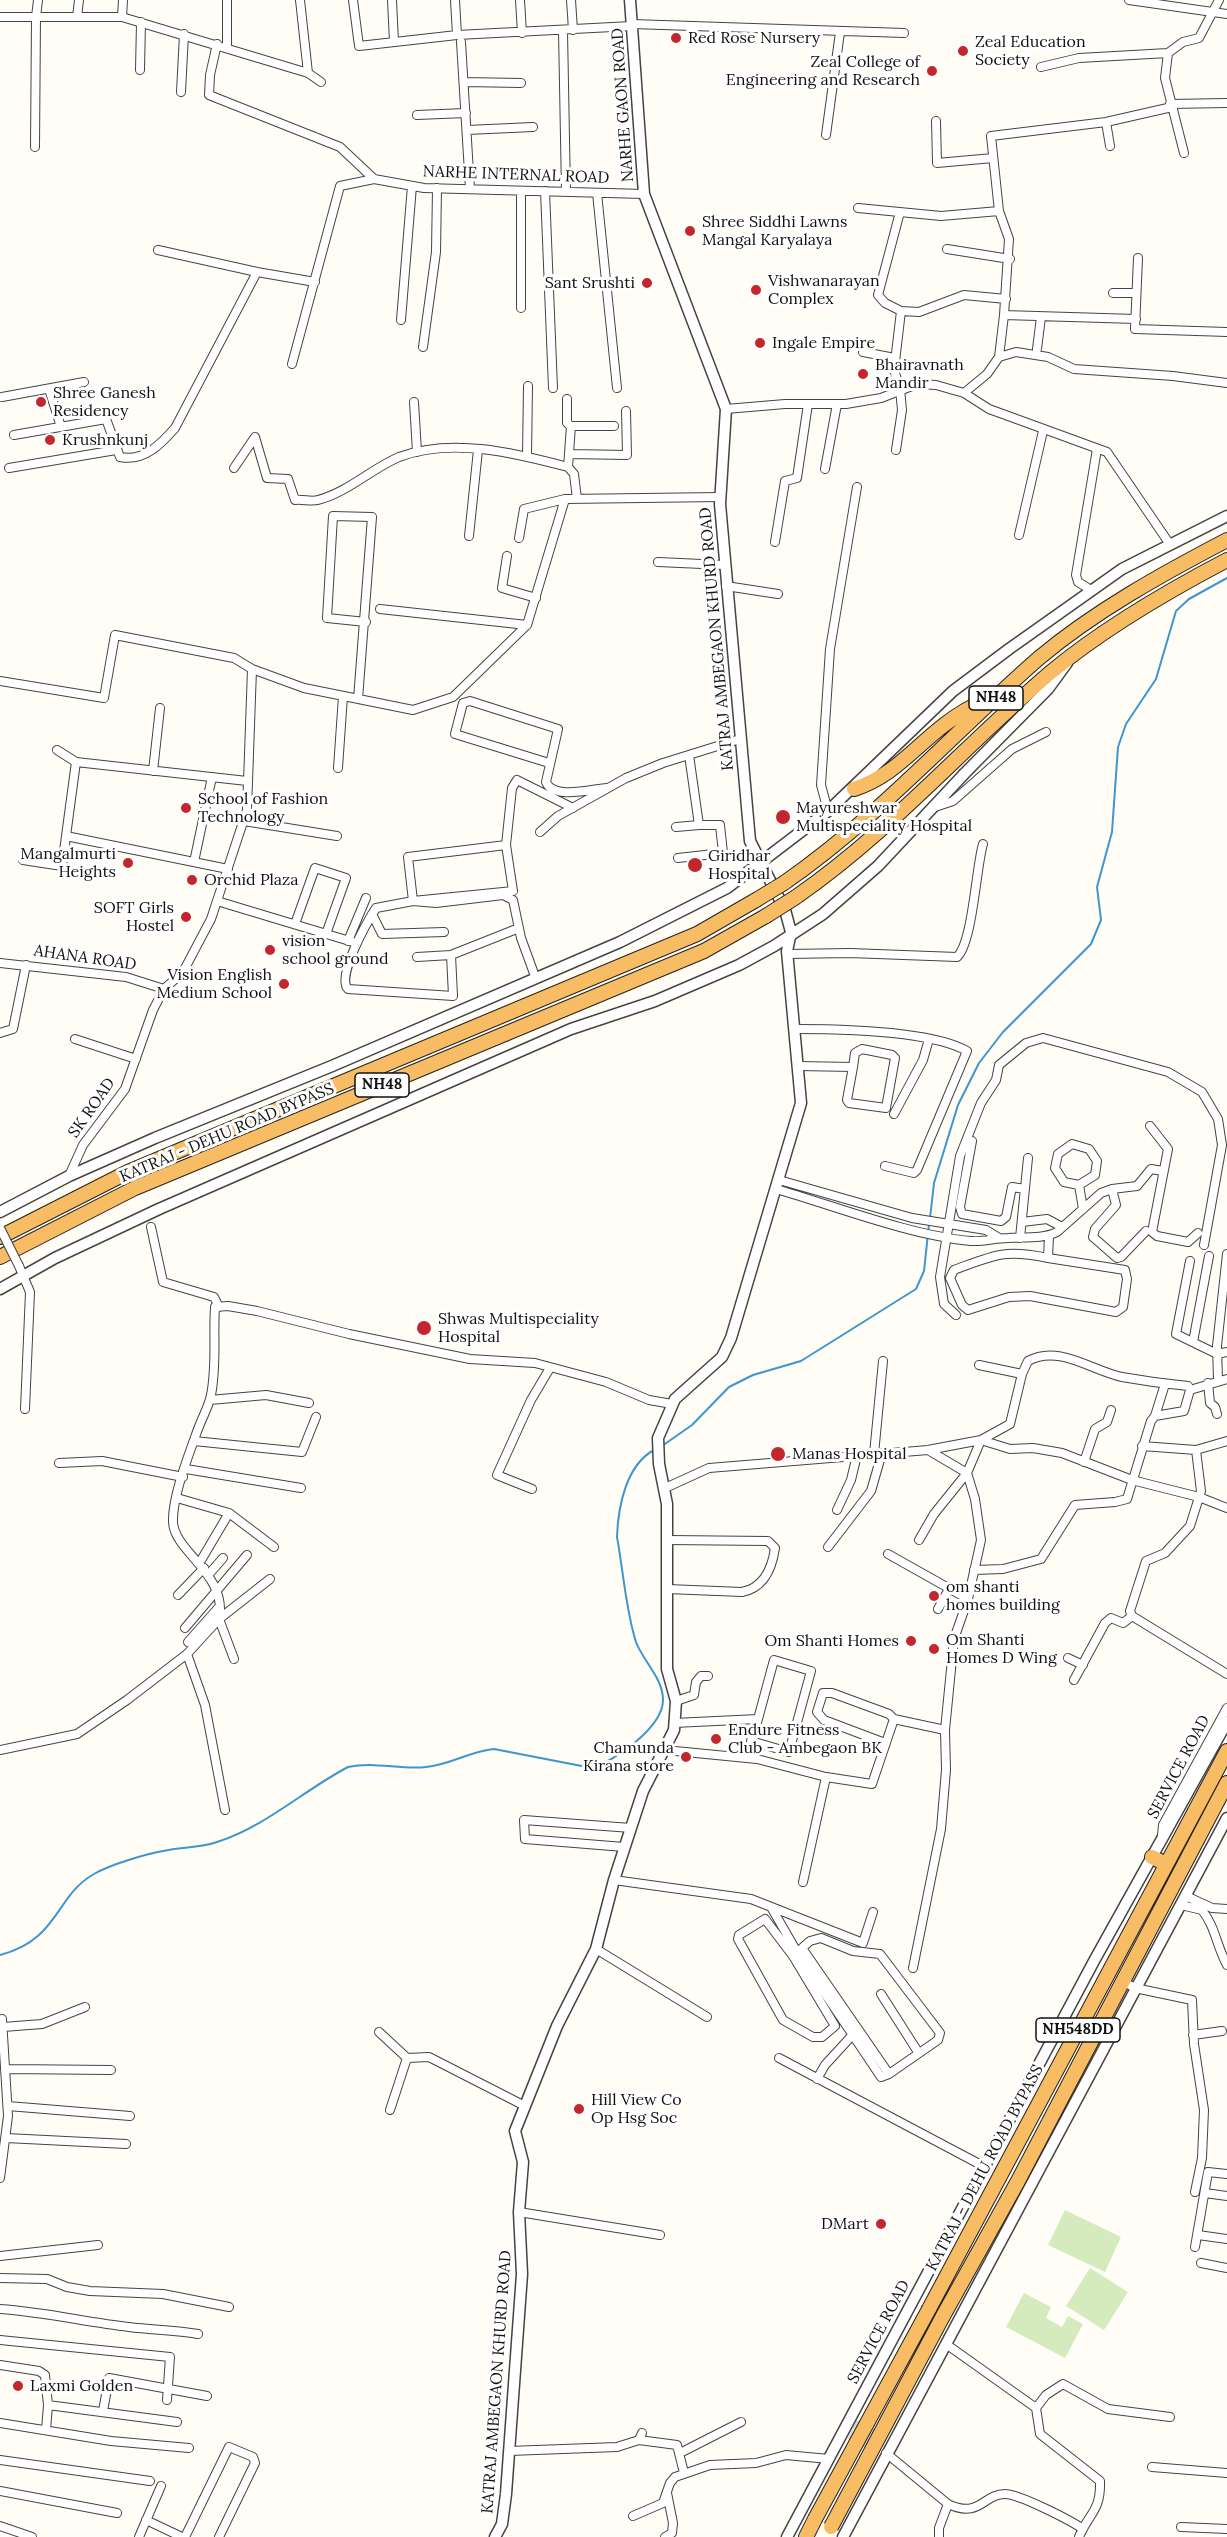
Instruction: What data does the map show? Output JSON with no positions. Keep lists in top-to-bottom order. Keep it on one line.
{"streets":{"highway":["NH48","KATRAJ - DEHU ROAD BYPASS","NH548DD"],"street":["NARHE GAON ROAD","NARHE INTERNAL ROAD","KATRAJ AMBEGAON KHURD ROAD","AHANA ROAD","SK ROAD","SERVICE ROAD"]},"crossings":[["NARHE GAON ROAD","NARHE INTERNAL ROAD"],["NARHE GAON ROAD","KATRAJ AMBEGAON KHURD ROAD"],["NH48","KATRAJ - DEHU ROAD BYPASS"],["AHANA ROAD","SK ROAD"]],"places":["Red Rose Nursery","Zeal Education Society","Zeal College of Engineering and Research","Shree Siddhi Lawns Mangal Karyalaya","Sant Srushti","Vishwanarayan Complex","Ingale Empire","Bhairavnath Mandir","Shree Ganesh Residency","Krushnkunj","School of Fashion Technology","Mayureshwar Multispeciality Hospital","Mangalmurti Heights","Giridhar Hospital","Orchid Plaza","SOFT Girls Hostel","vision school ground","Vision English Medium School","Shwas Multispeciality Hospital","Manas Hospital","om shanti homes building","Om Shanti Homes","Om Shanti Homes D Wing","Endure Fitness Club - Ambegaon BK","Chamunda Kirana store","Hill View Co Op Hsg Soc","DMart","Laxmi Golden"]}
